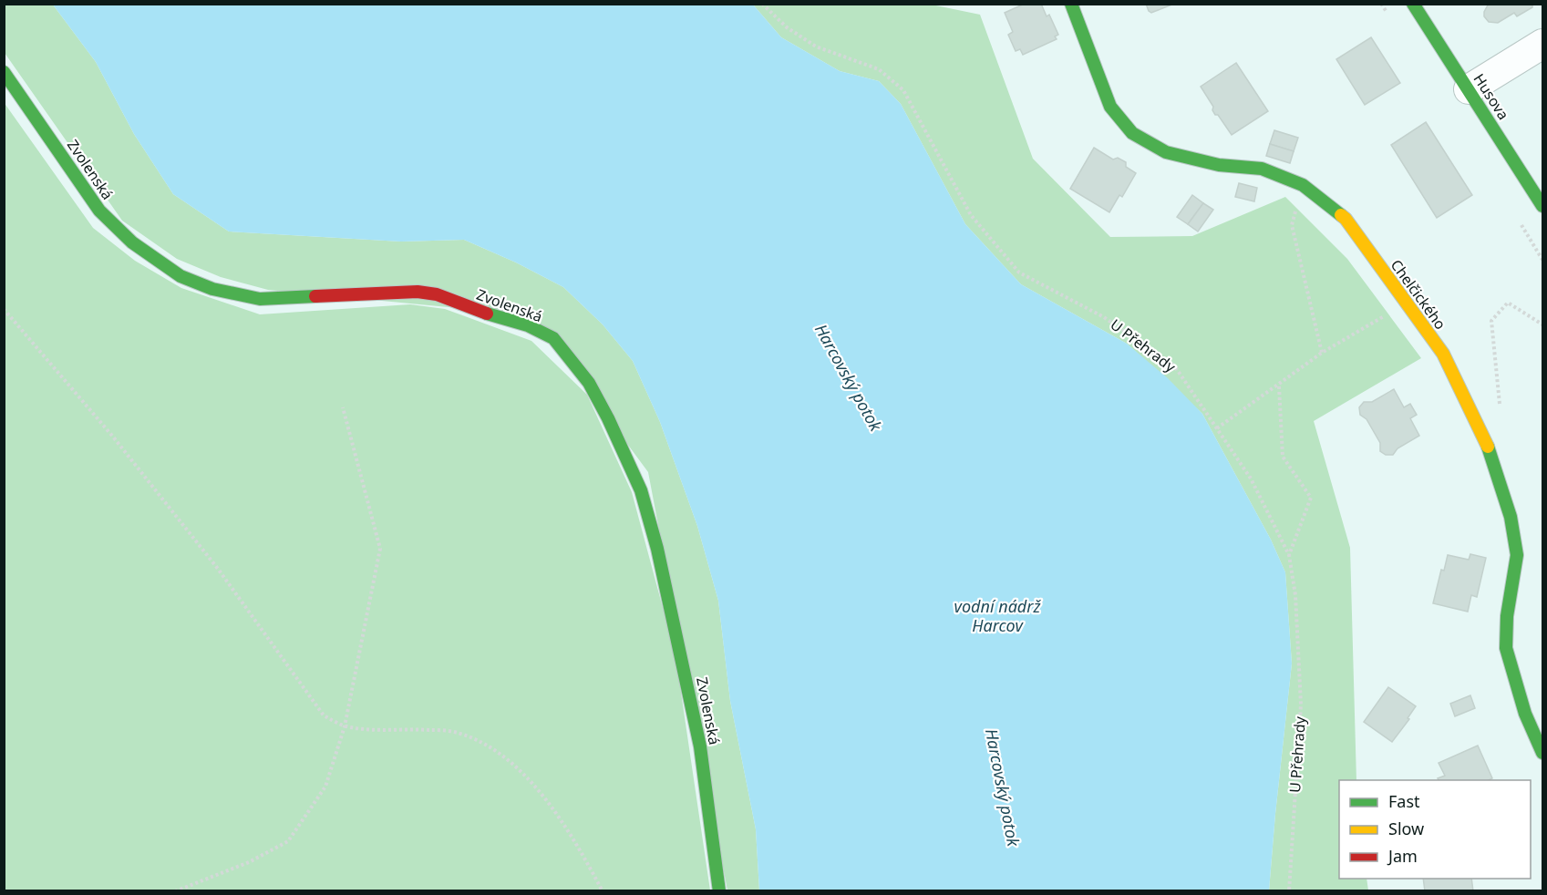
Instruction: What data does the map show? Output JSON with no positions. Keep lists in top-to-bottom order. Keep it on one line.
{"streets":{"street":["Husova","Zvolenská","Chelčického"],"path":["U Přehrady"]},"water":["Harcovský potok","vodní nádrž Harcov"],"legend":["Fast","Slow","Jam"]}
